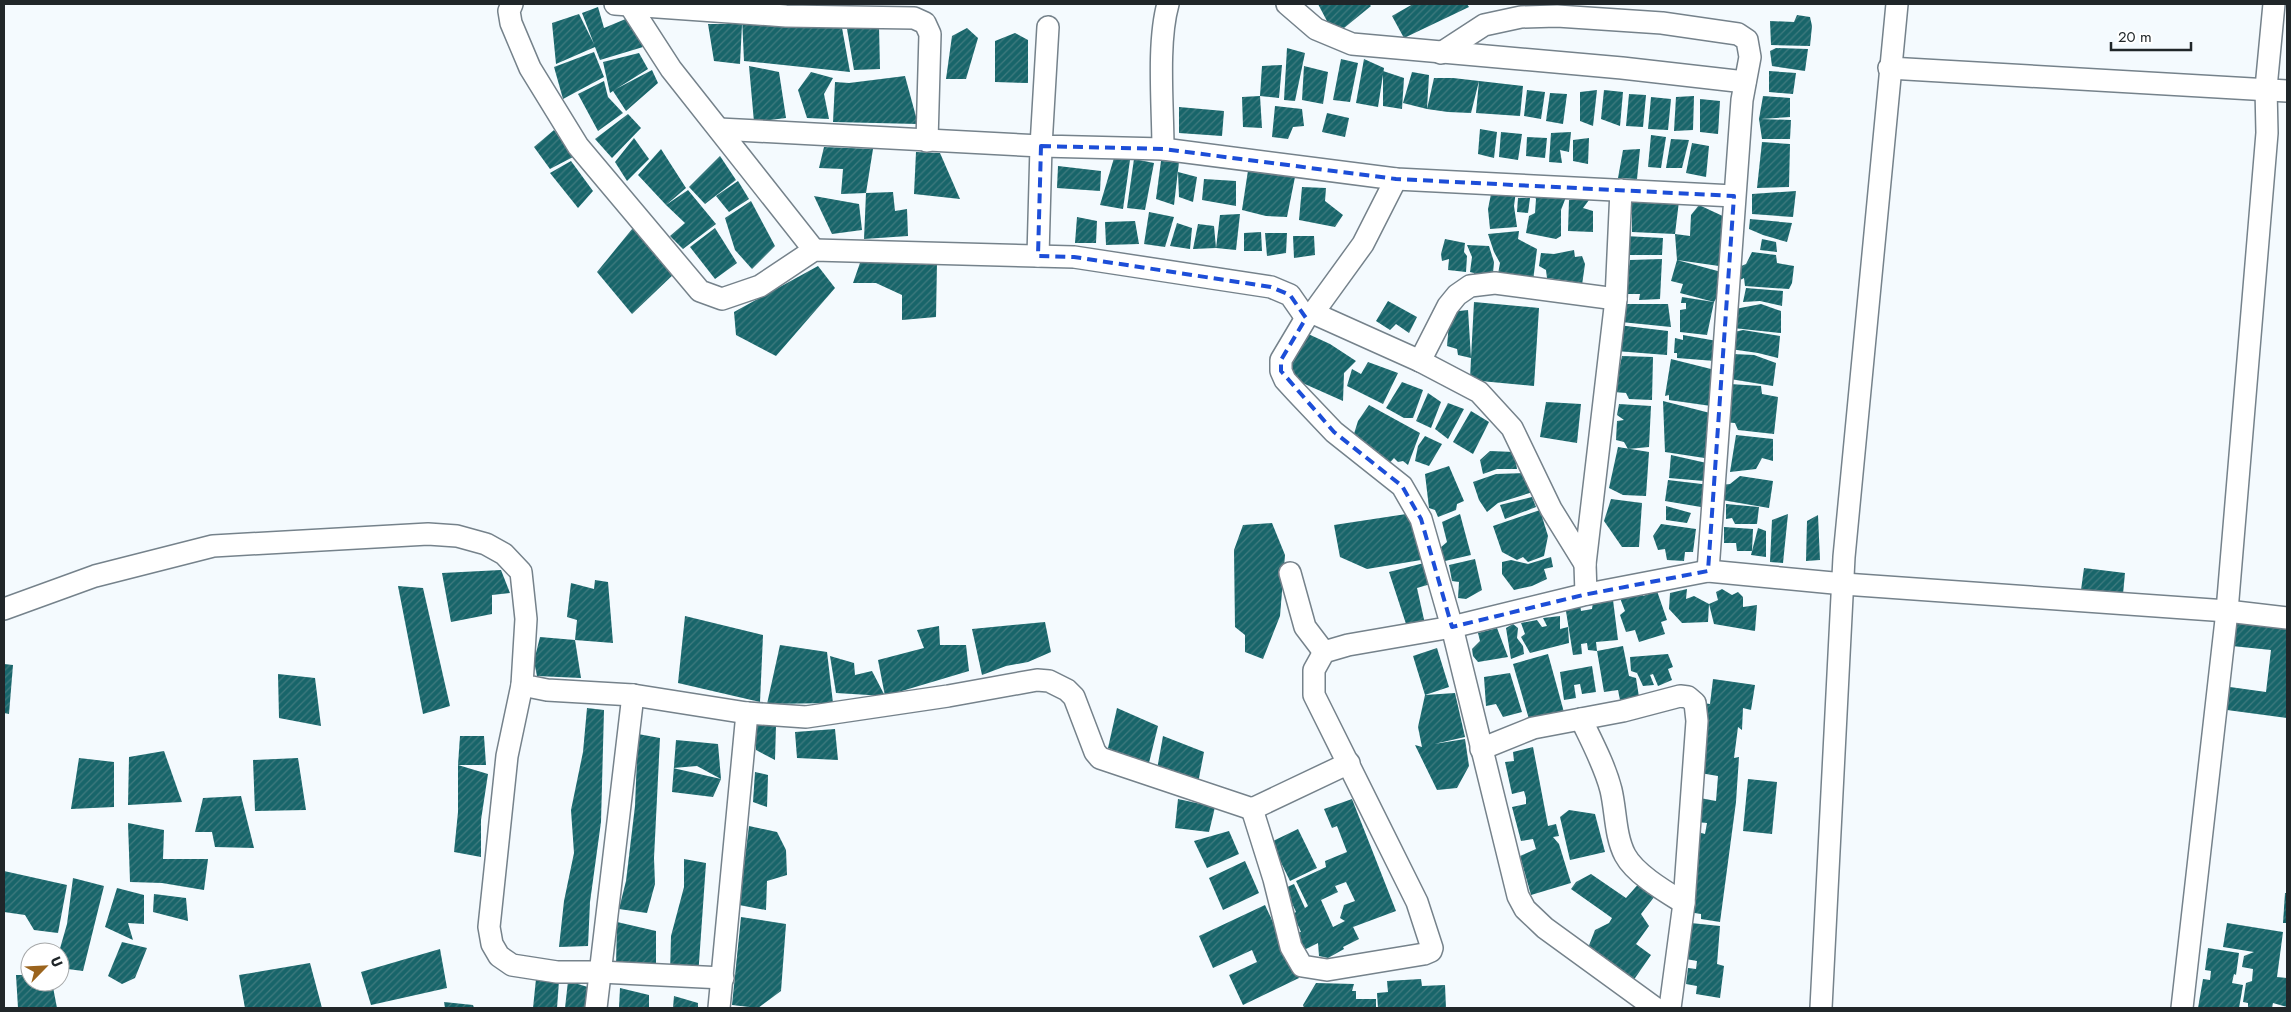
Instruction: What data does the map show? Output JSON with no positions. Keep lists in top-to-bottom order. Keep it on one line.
{"scale_bar":"20 m","north":"top right"}
